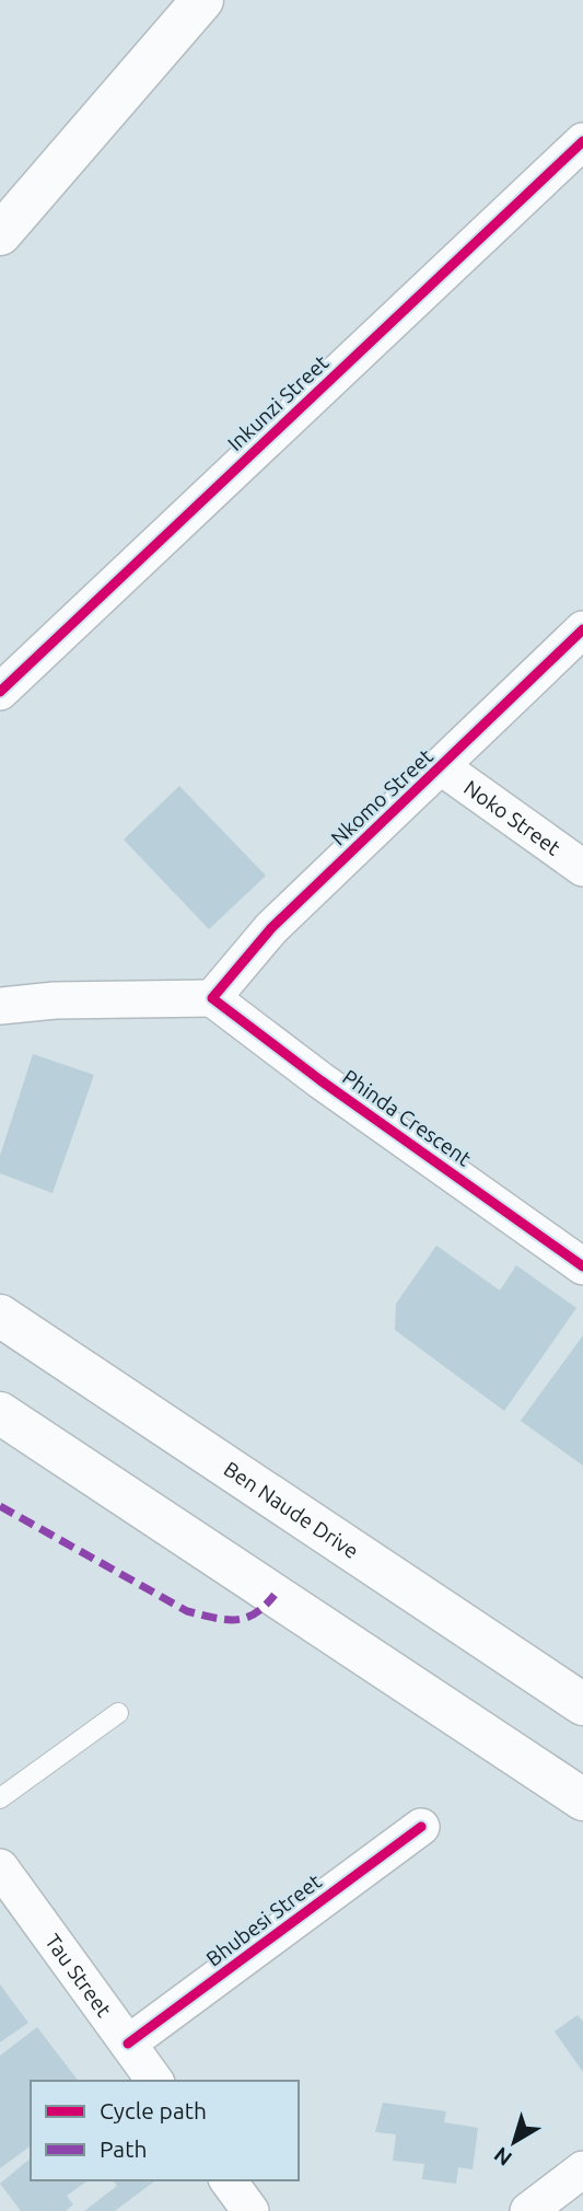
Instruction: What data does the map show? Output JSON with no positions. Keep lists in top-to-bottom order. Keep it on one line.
{"streets":{"main road":["Ben Naude Drive"],"street":["Inkunzi Street","Nkomo Street","Noko Street","Phinda Crescent","Bhubesi Street","Tau Street"]},"crossings":[["Nkomo Street","Noko Street"],["Nkomo Street","Phinda Crescent"],["Bhubesi Street","Tau Street"]],"legend":["Cycle path","Path"],"north":"bottom left"}
